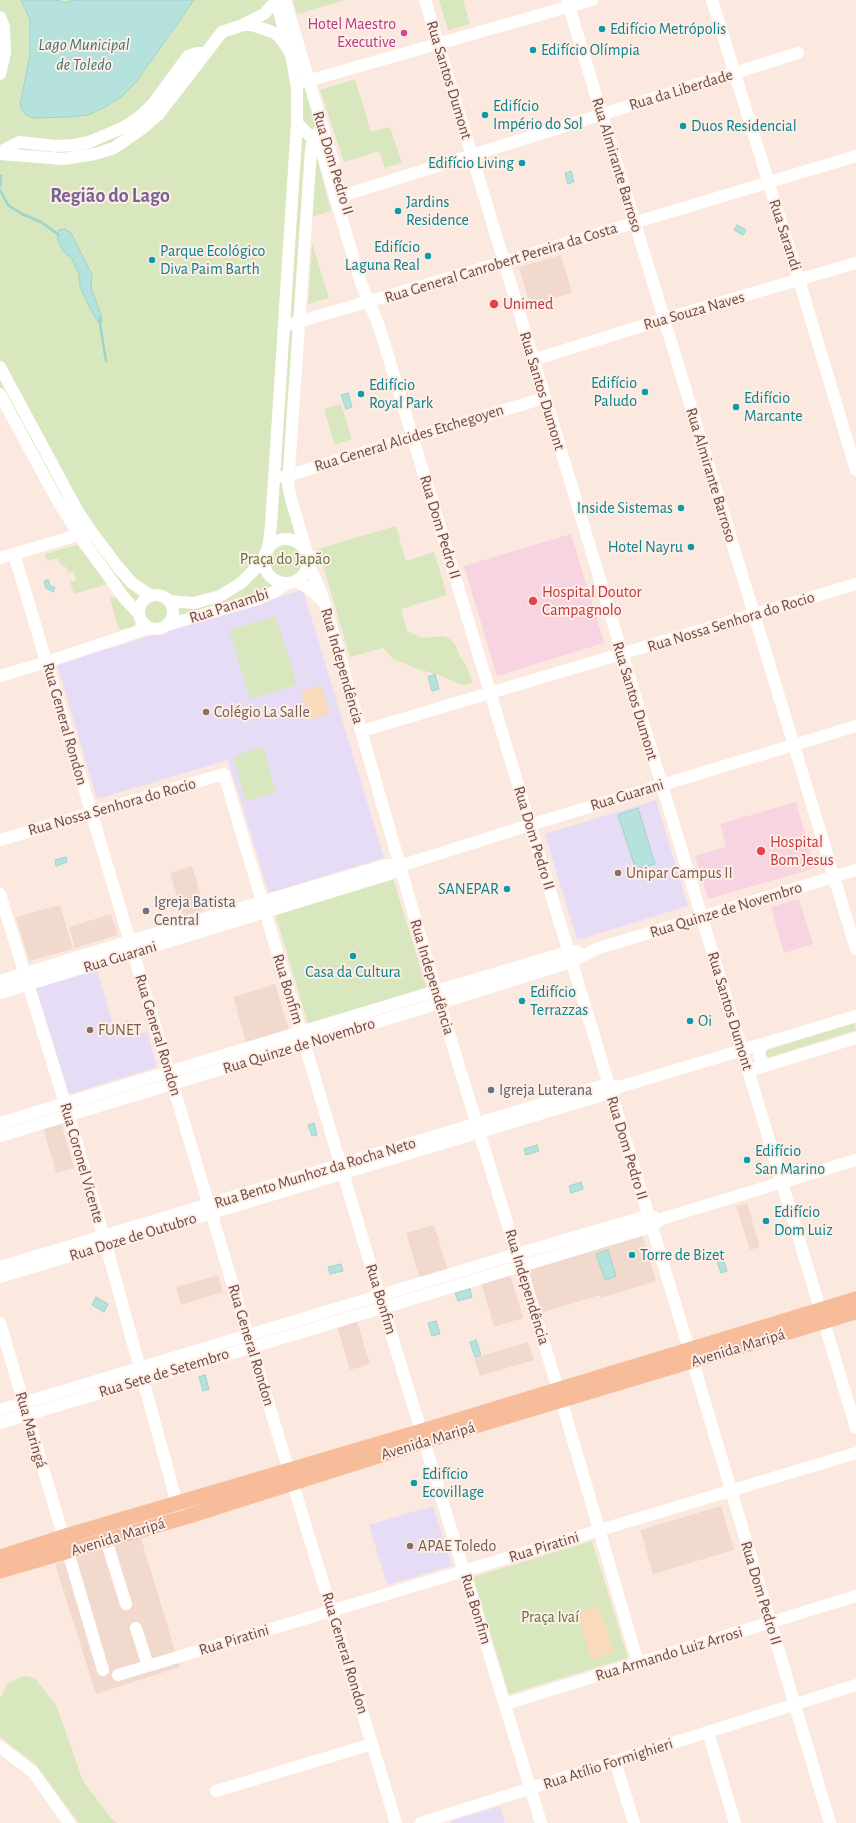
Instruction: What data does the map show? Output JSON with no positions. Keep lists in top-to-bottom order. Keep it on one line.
{"streets":{"main road":["Avenida Maripá"],"street":["Rua Santos Dumont","Rua da Liberdade","Rua Dom Pedro II","Rua Almirante Barroso","Rua Sarandi","Rua General Canrobert Pereira da Costa","Rua Souza Naves","Rua General Alcides Etchegoyen","Rua Panambi","Rua Nossa Senhora do Rocio","Rua Independência","Rua General Rondon","Rua Guarani","Rua Quinze de Novembro","Rua Bonfim","Rua Coronel Vicente","Rua Bento Munhoz da Rocha Neto","Rua Doze de Outubro","Rua Sete de Setembro","Rua Maringá","Rua Piratini","Rua Armando Luiz Arrosi","Rua Atílio Formighieri"]},"crossings":[["Rua Santos Dumont","Rua da Liberdade"],["Rua Santos Dumont","Rua General Canrobert Pereira da Costa"],["Rua Santos Dumont","Rua Souza Naves"],["Rua Santos Dumont","Rua General Alcides Etchegoyen"],["Rua Santos Dumont","Rua Nossa Senhora do Rocio"],["Rua Santos Dumont","Rua Guarani"],["Rua Santos Dumont","Rua Quinze de Novembro"],["Rua Santos Dumont","Avenida Maripá"],["Rua da Liberdade","Rua Dom Pedro II"],["Rua da Liberdade","Rua Almirante Barroso"],["Rua da Liberdade","Rua Sarandi"],["Rua Dom Pedro II","Rua General Canrobert Pereira da Costa"],["Rua Dom Pedro II","Rua General Alcides Etchegoyen"],["Rua Dom Pedro II","Rua Nossa Senhora do Rocio"],["Rua Dom Pedro II","Rua Independência"],["Rua Dom Pedro II","Rua Guarani"],["Rua Dom Pedro II","Rua Quinze de Novembro"],["Rua Dom Pedro II","Avenida Maripá"],["Rua Dom Pedro II","Rua Sete de Setembro"],["Rua Dom Pedro II","Rua Piratini"],["Rua Dom Pedro II","Rua Armando Luiz Arrosi"],["Rua Dom Pedro II","Rua Atílio Formighieri"],["Rua Almirante Barroso","Rua General Canrobert Pereira da Costa"],["Rua Almirante Barroso","Rua Souza Naves"],["Rua Almirante Barroso","Rua Nossa Senhora do Rocio"],["Rua Almirante Barroso","Rua Guarani"],["Rua Almirante Barroso","Rua Quinze de Novembro"],["Rua Sarandi","Rua General Canrobert Pereira da Costa"],["Rua Sarandi","Rua Souza Naves"],["Rua General Canrobert Pereira da Costa","Rua Independência"],["Rua General Alcides Etchegoyen","Rua Independência"],["Rua Panambi","Rua Independência"],["Rua Nossa Senhora do Rocio","Rua Independência"],["Rua Nossa Senhora do Rocio","Rua General Rondon"],["Rua Nossa Senhora do Rocio","Rua Bonfim"],["Rua Independência","Rua Guarani"],["Rua Independência","Rua Quinze de Novembro"],["Rua Independência","Rua Bento Munhoz da Rocha Neto"],["Rua Independência","Avenida Maripá"],["Rua Independência","Rua Sete de Setembro"],["Rua Independência","Rua Piratini"],["Rua Independência","Rua Armando Luiz Arrosi"],["Rua General Rondon","Rua Guarani"],["Rua General Rondon","Rua Quinze de Novembro"],["Rua General Rondon","Rua Bento Munhoz da Rocha Neto"],["Rua General Rondon","Avenida Maripá"],["Rua General Rondon","Rua Sete de Setembro"],["Rua General Rondon","Rua Piratini"],["Rua Guarani","Rua Bonfim"],["Rua Guarani","Rua Coronel Vicente"],["Rua Quinze de Novembro","Rua Bonfim"],["Rua Quinze de Novembro","Rua Coronel Vicente"],["Rua Bonfim","Rua Bento Munhoz da Rocha Neto"],["Rua Bonfim","Avenida Maripá"],["Rua Bonfim","Rua Sete de Setembro"],["Rua Bonfim","Rua Piratini"],["Rua Bonfim","Rua Armando Luiz Arrosi"],["Rua Bonfim","Rua Atílio Formighieri"],["Rua Coronel Vicente","Rua Bento Munhoz da Rocha Neto"],["Rua Coronel Vicente","Rua Doze de Outubro"],["Rua Coronel Vicente","Avenida Maripá"],["Rua Coronel Vicente","Rua Sete de Setembro"],["Rua Bento Munhoz da Rocha Neto","Rua Doze de Outubro"],["Avenida Maripá","Rua Maringá"],["Rua Sete de Setembro","Rua Maringá"]],"districts":["Região do Lago"],"water":["Lago Municipal de Toledo"],"parks":["Praça do Japão","Praça Ivaí"],"places":["Edifício Metrópolis","Hotel Maestro Executive","Edifício Olímpia","Edifício Império do Sol","Duos Residencial","Edifício Living","Jardins Residence","Edifício Laguna Real","Parque Ecológico Diva Paim Barth","Unimed","Edifício Paludo","Edifício Royal Park","Edifício Marcante","Inside Sistemas","Hotel Nayru","Hospital Doutor Campagnolo","Colégio La Salle","Hospital Bom Jesus","Unipar Campus II","SANEPAR","Igreja Batista Central","Casa da Cultura","Edifício Terrazzas","Oi","FUNET","Igreja Luterana","Edifício San Marino","Edifício Dom Luiz","Torre de Bizet","Edifício Ecovillage","APAE Toledo"]}
